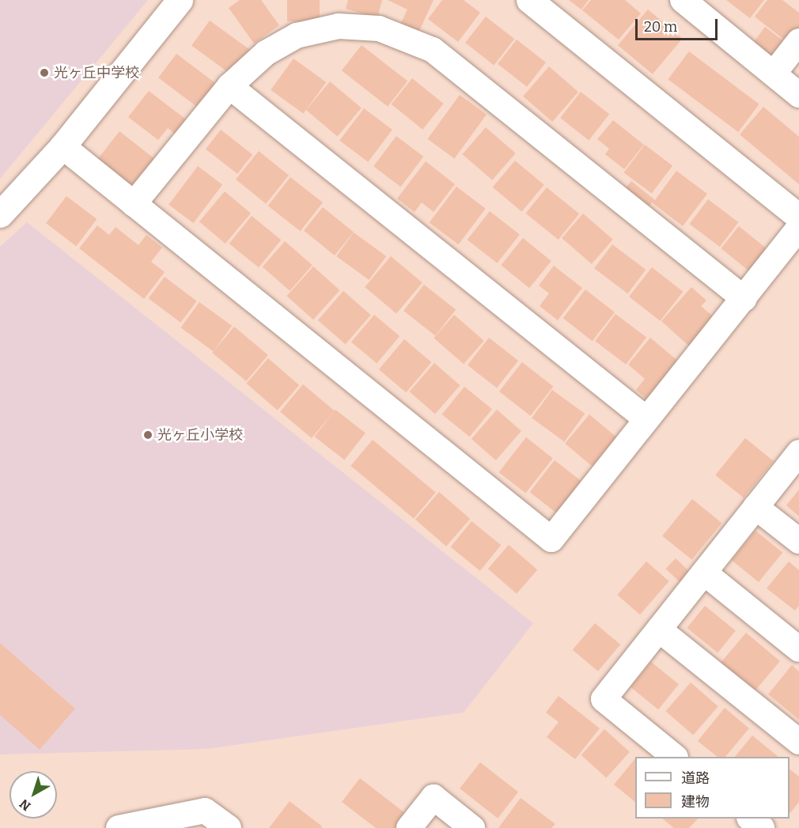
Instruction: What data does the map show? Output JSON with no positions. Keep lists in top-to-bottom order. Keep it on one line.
{"places":["光ヶ丘中学校","光ヶ丘小学校"],"legend":["道路","建物"],"scale_bar":"20 m","north":"bottom left"}
